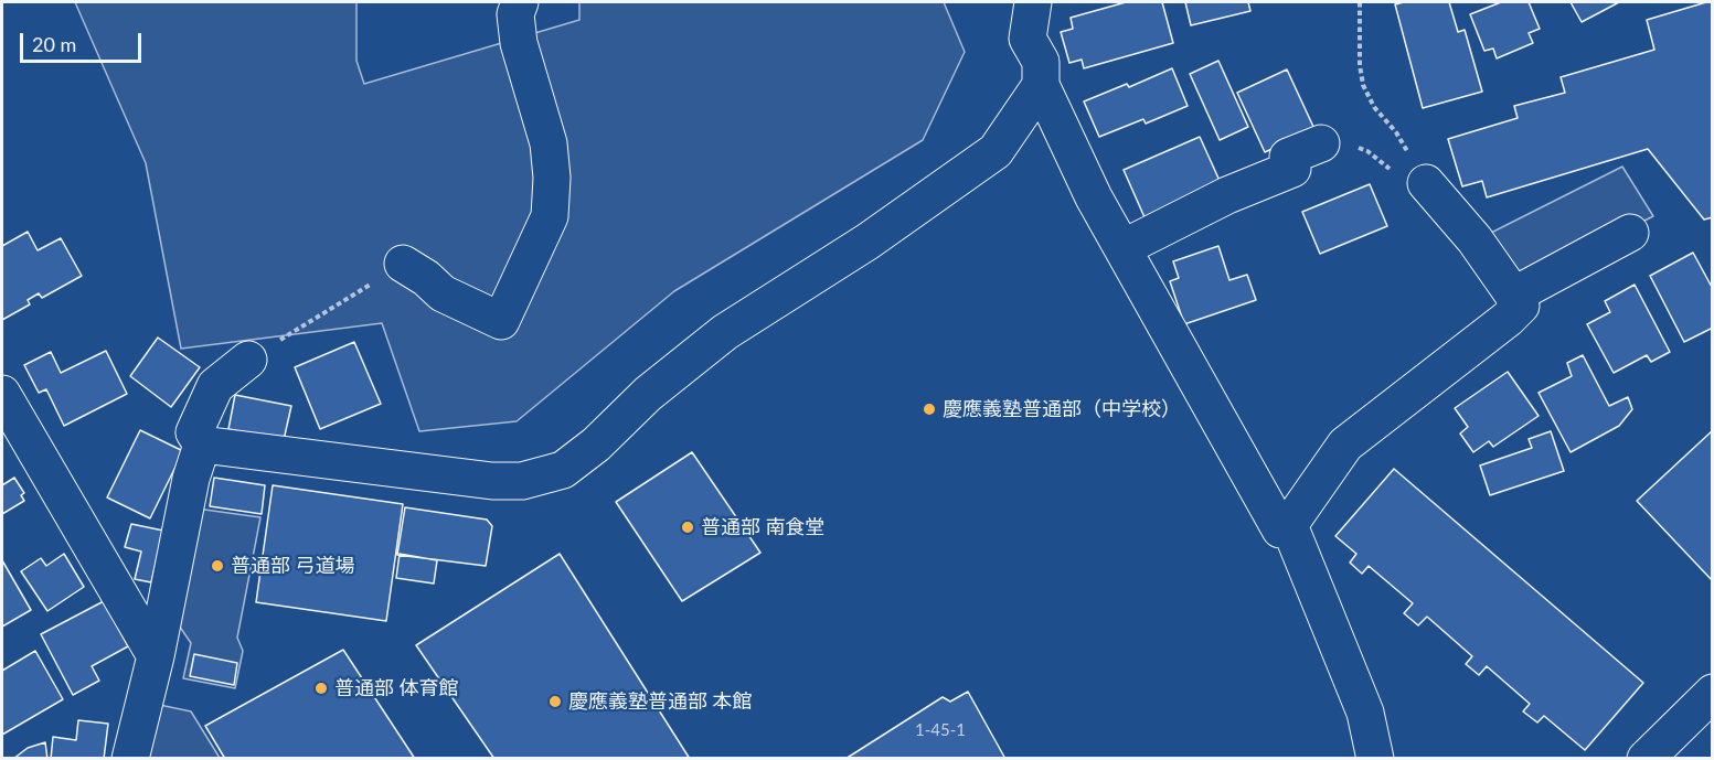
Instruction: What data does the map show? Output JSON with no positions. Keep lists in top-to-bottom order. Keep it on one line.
{"places":["慶應義塾普通部（中学校）","普通部 南食堂","普通部 弓道場","普通部 体育館","慶應義塾普通部 本館"],"house_numbers":["1-45-1"],"scale_bar":"20 m"}
